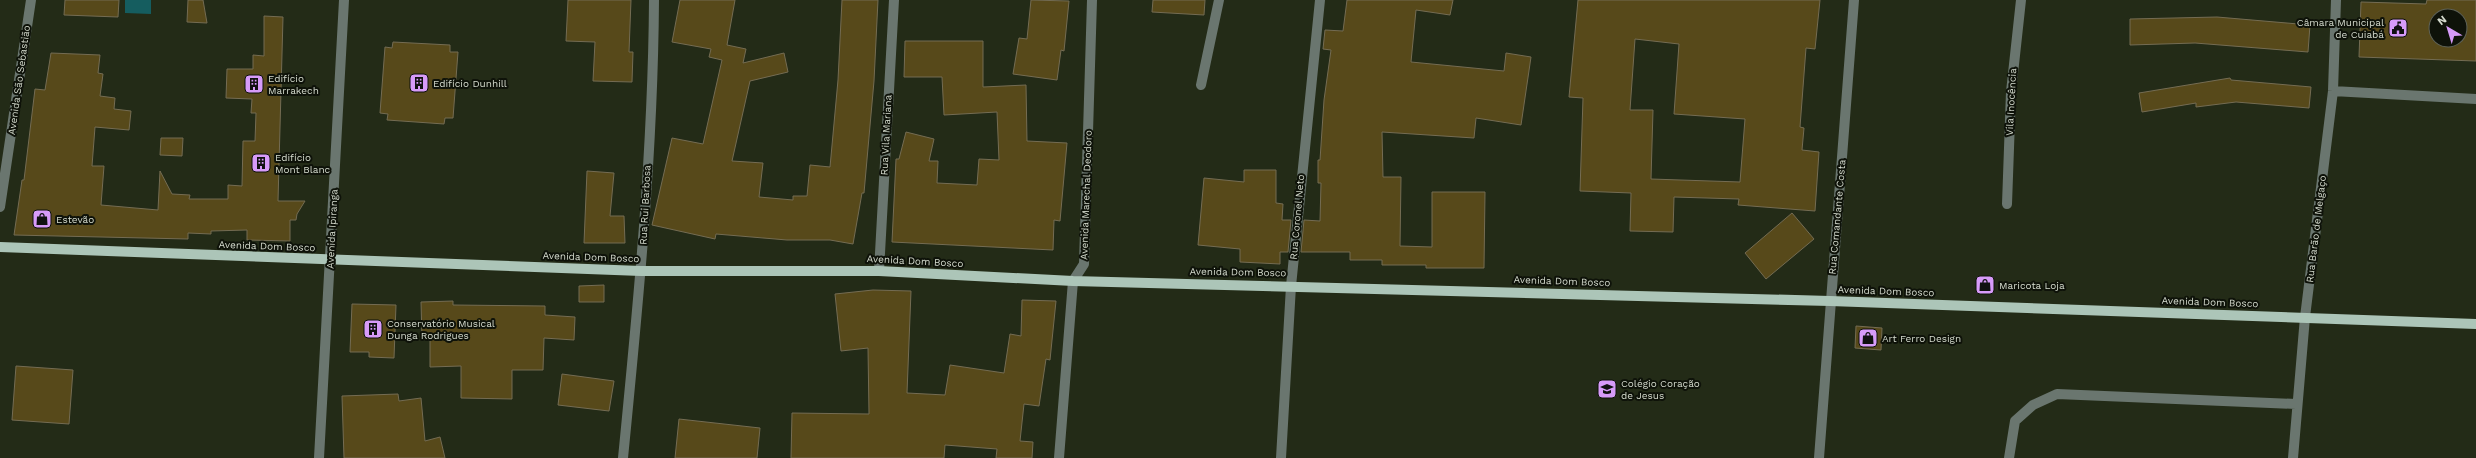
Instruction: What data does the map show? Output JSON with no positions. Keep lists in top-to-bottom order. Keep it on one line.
{"streets":{"main road":["Avenida Dom Bosco"],"street":["Avenida São Sebastião","Vila Inocência","Rua Vila Mariana","Avenida Marechal Deodoro","Rua Rui Barbosa","Rua Coronel Neto","Rua Comandante Costa","Avenida Ipiranga","Rua Barão de Melgaço"]},"crossings":[["Rua Vila Mariana","Avenida Dom Bosco"],["Avenida Marechal Deodoro","Avenida Dom Bosco"],["Rua Rui Barbosa","Avenida Dom Bosco"],["Rua Coronel Neto","Avenida Dom Bosco"],["Rua Comandante Costa","Avenida Dom Bosco"],["Avenida Ipiranga","Avenida Dom Bosco"],["Rua Barão de Melgaço","Avenida Dom Bosco"]],"places":{"public building":["Câmara Municipal de Cuiabá"],"building":["Edifício Dunhill","Edifício Marrakech","Edifício Mont Blanc","Conservatório Musical Dunga Rodrigues"],"shop":["Estevão","Maricota Loja","Art Ferro Design"],"school or university":["Colégio Coração de Jesus"]},"north":"top left"}
